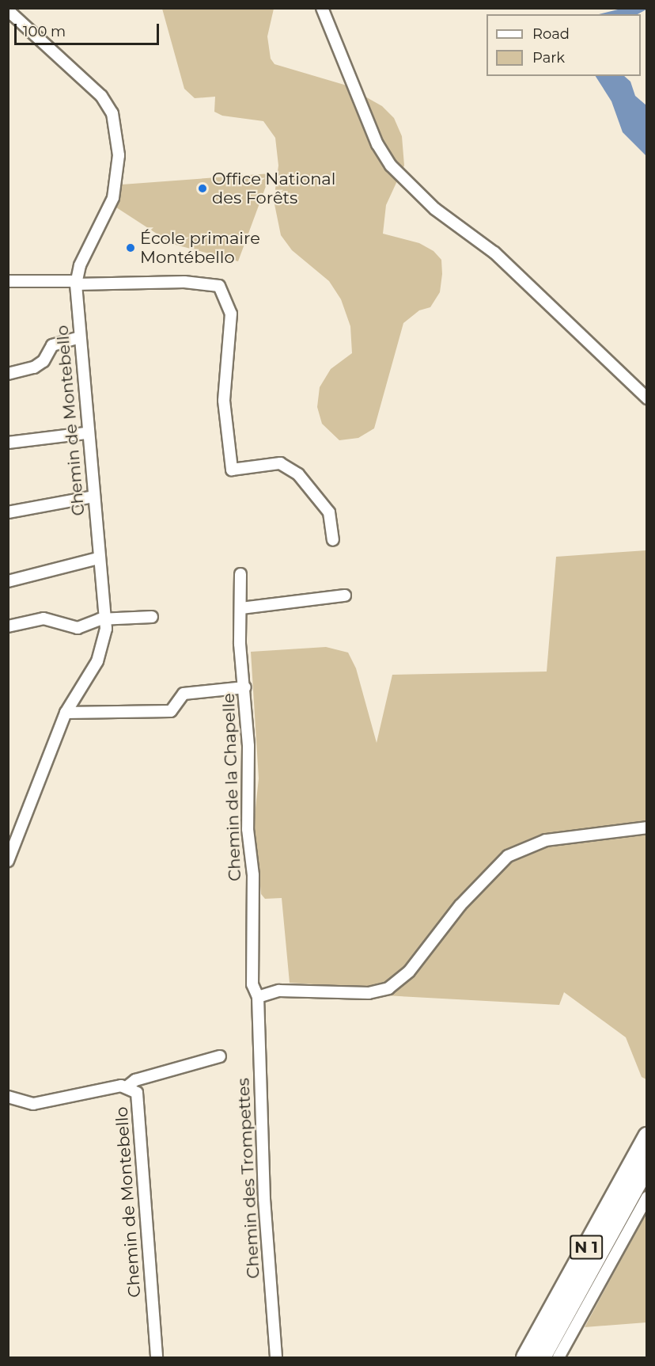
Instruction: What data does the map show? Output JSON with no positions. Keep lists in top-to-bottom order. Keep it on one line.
{"streets":{"highway":["N 1"],"street":["Chemin de Montebello","Chemin de la Chapelle","Chemin des Trompettes"]},"crossings":[["Chemin de la Chapelle","Chemin des Trompettes"]],"places":["Office National des Forêts","École primaire Montébello"],"legend":["Road","Park"],"scale_bar":"100 m"}
